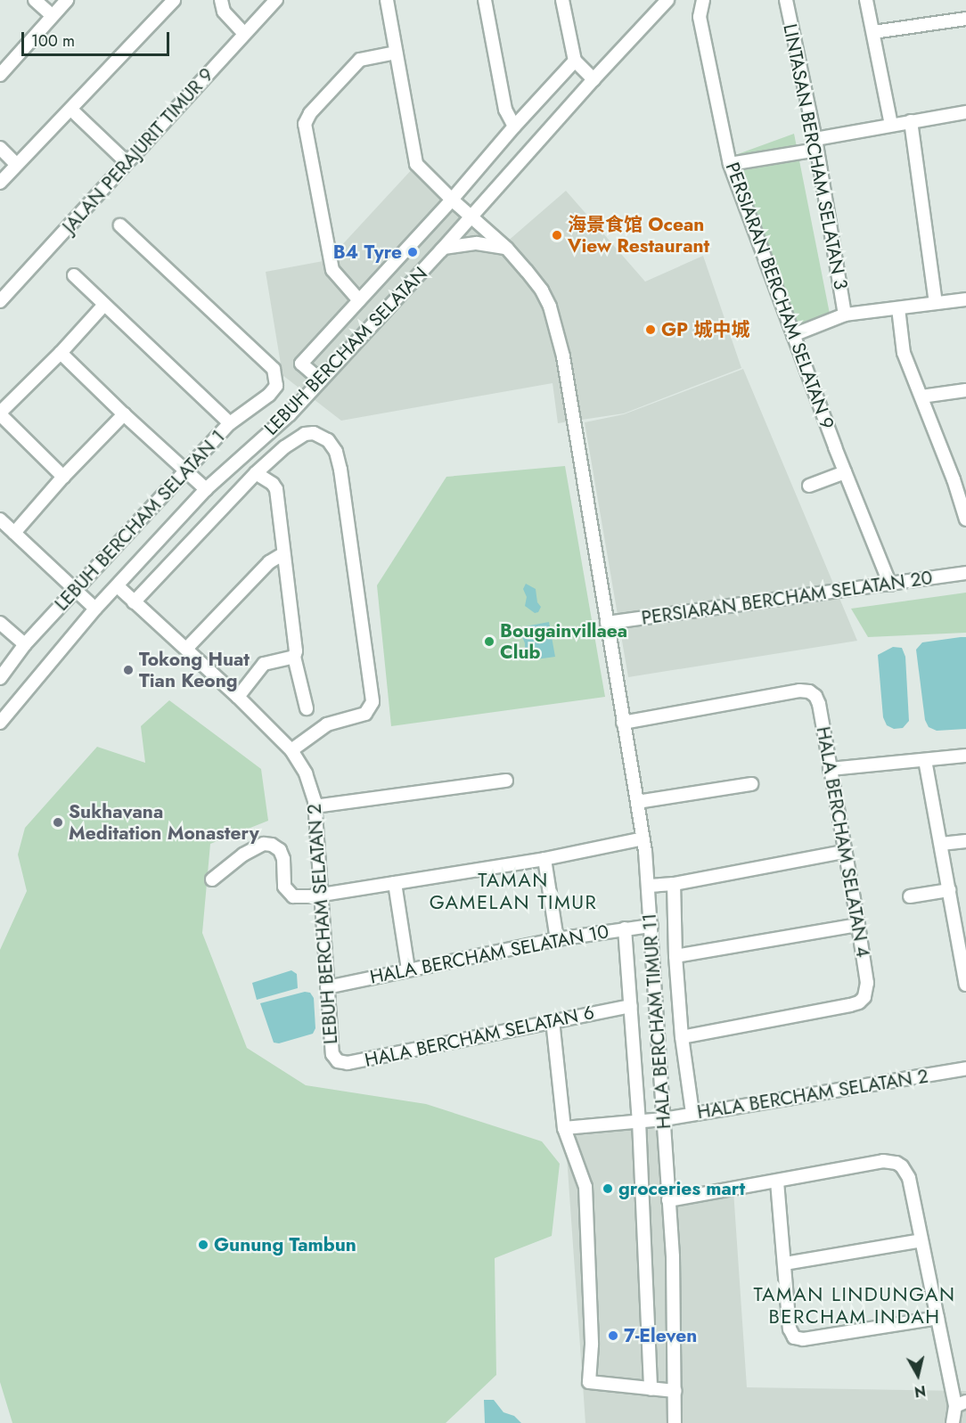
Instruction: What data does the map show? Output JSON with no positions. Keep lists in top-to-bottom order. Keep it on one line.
{"streets":{"street":["JALAN PERAJURIT TIMUR 9","LINTASAN BERCHAM SELATAN 3","PERSIARAN BERCHAM SELATAN 9","LEBUH BERCHAM SELATAN","LEBUH BERCHAM SELATAN 1","PERSIARAN BERCHAM SELATAN 20","HALA BERCHAM SELATAN 4","LEBUH BERCHAM SELATAN 2","HALA BERCHAM SELATAN 10","HALA BERCHAM TIMUR 11","HALA BERCHAM SELATAN 6","HALA BERCHAM SELATAN 2"]},"crossings":[["PERSIARAN BERCHAM SELATAN 9","PERSIARAN BERCHAM SELATAN 20"],["LEBUH BERCHAM SELATAN","LEBUH BERCHAM SELATAN 2"],["LEBUH BERCHAM SELATAN","HALA BERCHAM TIMUR 11"],["PERSIARAN BERCHAM SELATAN 20","HALA BERCHAM TIMUR 11"],["HALA BERCHAM SELATAN 4","HALA BERCHAM TIMUR 11"],["LEBUH BERCHAM SELATAN 2","HALA BERCHAM SELATAN 10"],["LEBUH BERCHAM SELATAN 2","HALA BERCHAM SELATAN 6"],["HALA BERCHAM SELATAN 10","HALA BERCHAM TIMUR 11"],["HALA BERCHAM TIMUR 11","HALA BERCHAM SELATAN 2"]],"districts":["TAMAN GAMELAN TIMUR","TAMAN LINDUNGAN BERCHAM INDAH"],"places":["海景食馆 Ocean View Restaurant","B4 Tyre","GP 城中城","Bougainvillaea Club","Tokong Huat Tian Keong","Sukhavana Meditation Monastery","groceries mart","Gunung Tambun","7-Eleven"],"scale_bar":"100 m","north":"bottom"}
